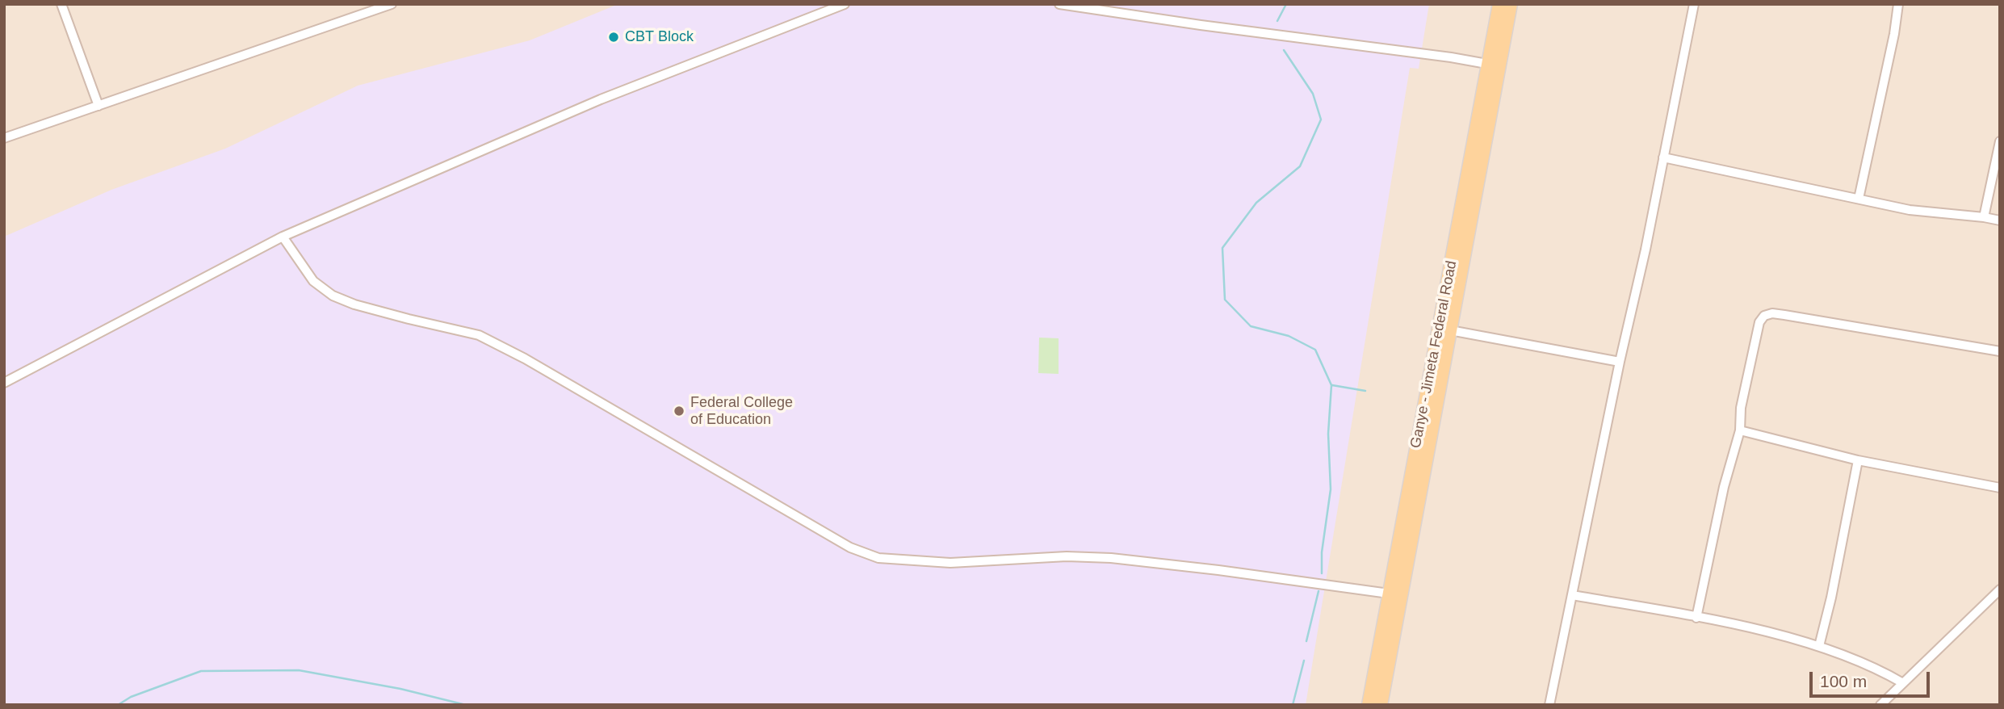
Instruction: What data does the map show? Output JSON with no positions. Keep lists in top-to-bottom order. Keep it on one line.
{"streets":{"main road":["Ganye - Jimeta Federal Road"]},"places":["CBT Block","Federal College of Education"],"scale_bar":"100 m"}
